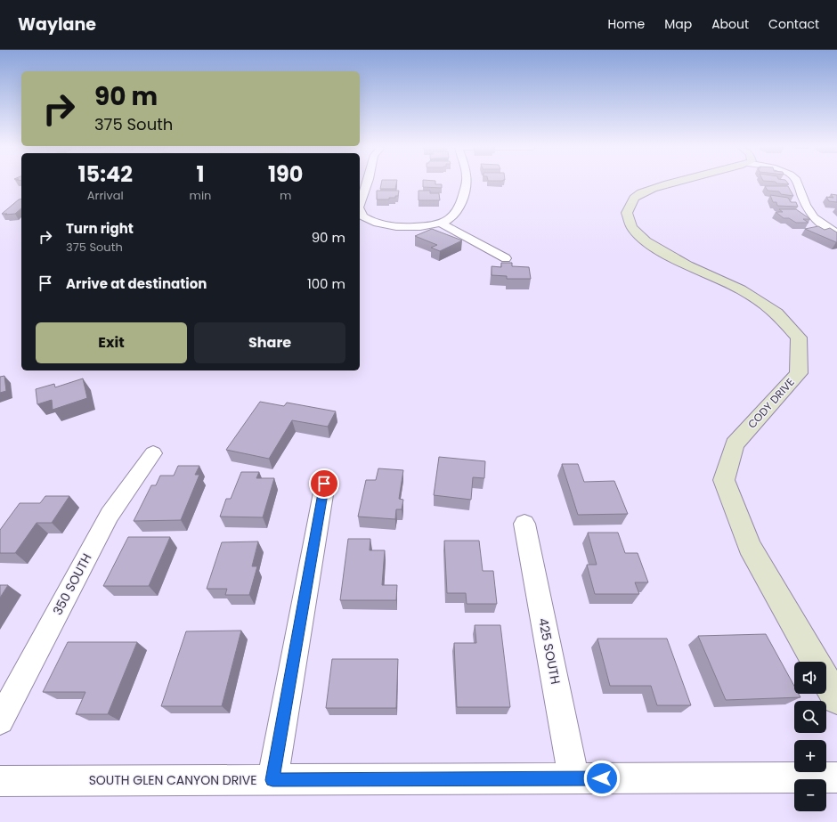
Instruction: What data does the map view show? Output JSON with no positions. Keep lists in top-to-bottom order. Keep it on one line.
{"streets":{"street":["CODY DRIVE","350 SOUTH","425 SOUTH","SOUTH GLEN CANYON DRIVE"]},"crossings":[["425 SOUTH","SOUTH GLEN CANYON DRIVE"]],"page":{"header":"Waylane","nav":["Home","Map","About","Contact"],"turn":["90 m","375 South"],"eta":["15:42","Arrival","1","min","190","m"],"list":[{"name":"Turn right","note":"375 South","value":"90 m"},{"name":"Arrive at destination","value":"100 m"}],"buttons":["Exit","Share"],"map_buttons":["+","−"]}}
